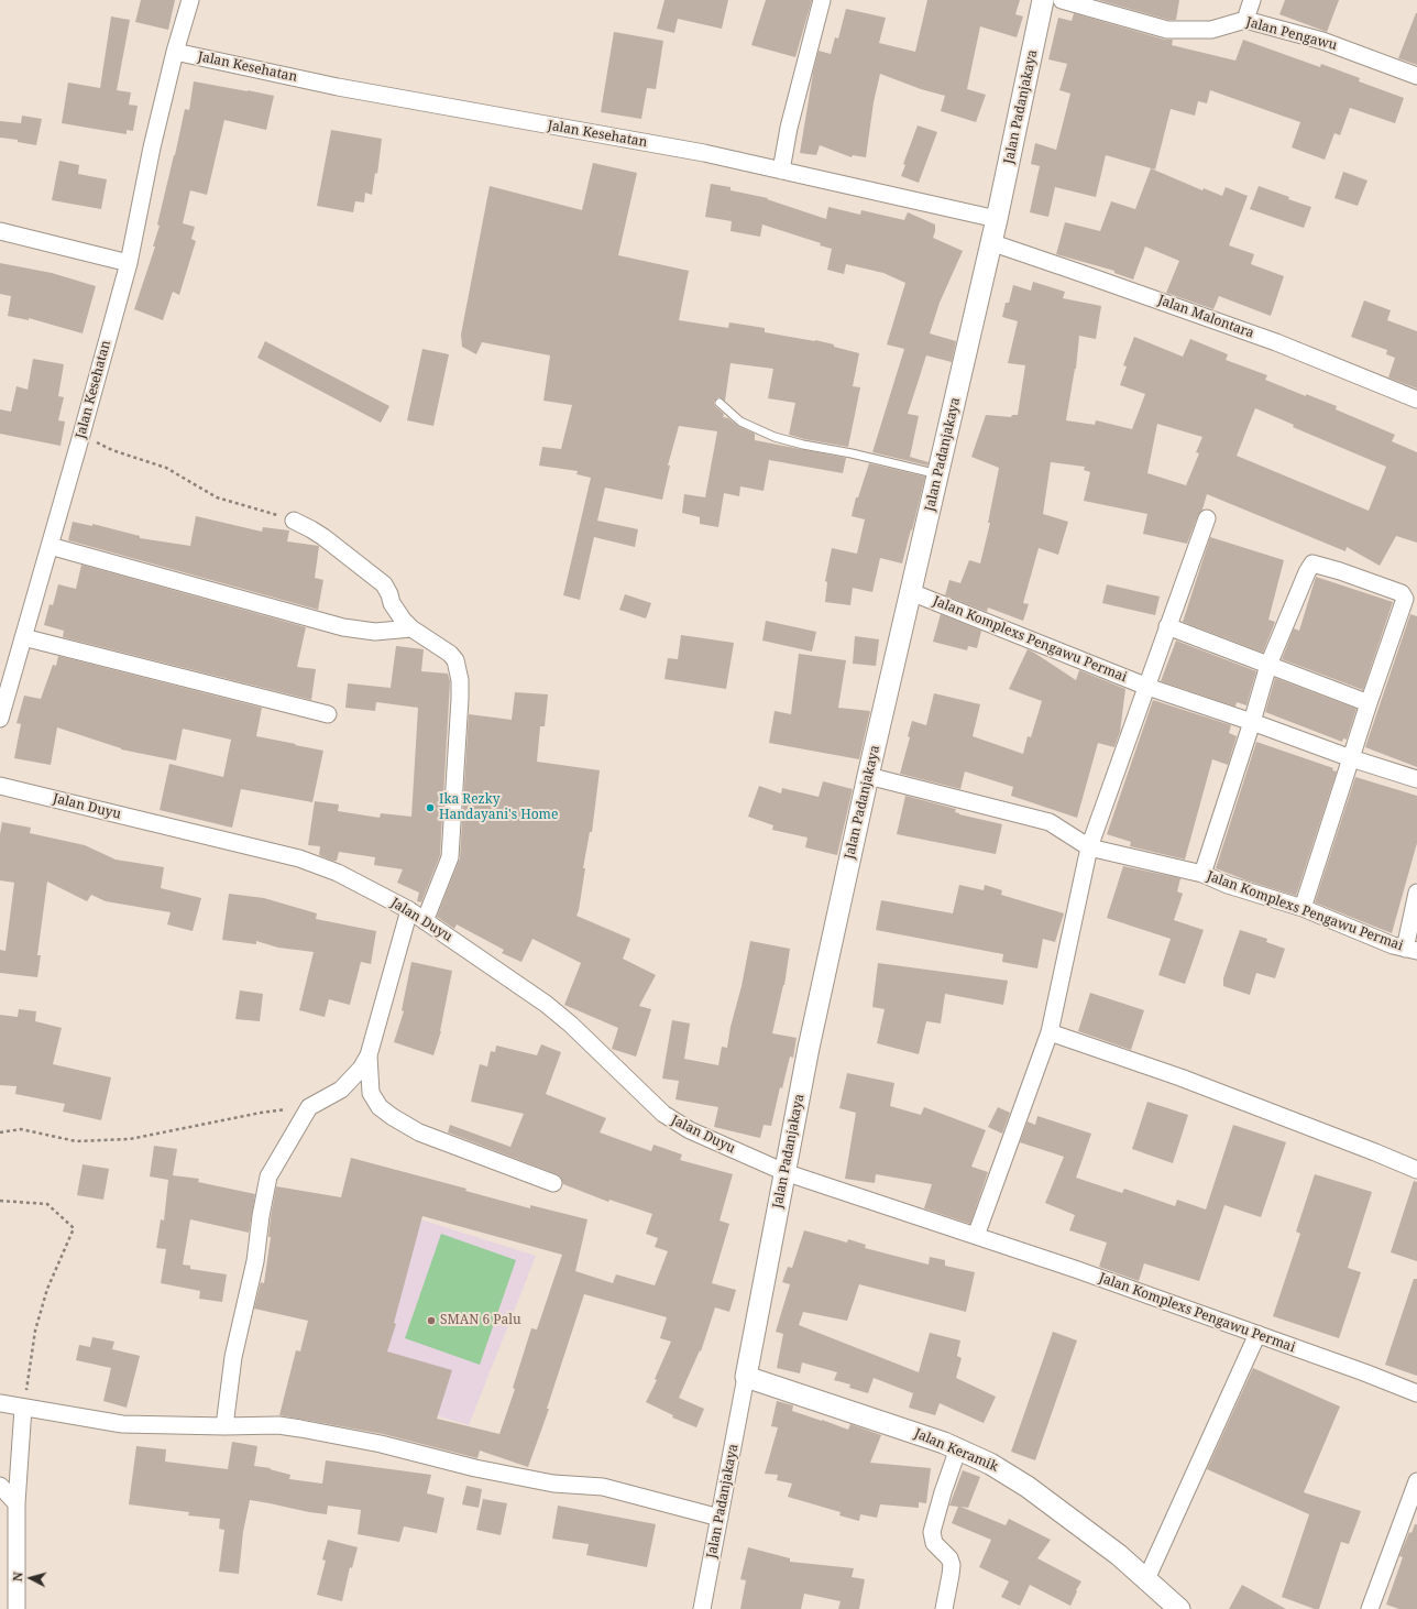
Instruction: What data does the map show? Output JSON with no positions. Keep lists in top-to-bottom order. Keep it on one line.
{"streets":{"street":["Jalan Pengawu","Jalan Kesehatan","Jalan Padanjakaya","Jalan Malontara","Jalan Komplexs Pengawu Permai","Jalan Duyu","Jalan Keramik"]},"crossings":[["Jalan Kesehatan","Jalan Padanjakaya"],["Jalan Padanjakaya","Jalan Malontara"],["Jalan Padanjakaya","Jalan Komplexs Pengawu Permai"],["Jalan Padanjakaya","Jalan Duyu"],["Jalan Padanjakaya","Jalan Keramik"],["Jalan Komplexs Pengawu Permai","Jalan Duyu"]],"places":["Ika Rezky Handayani's Home","SMAN 6 Palu"],"north":"left"}
